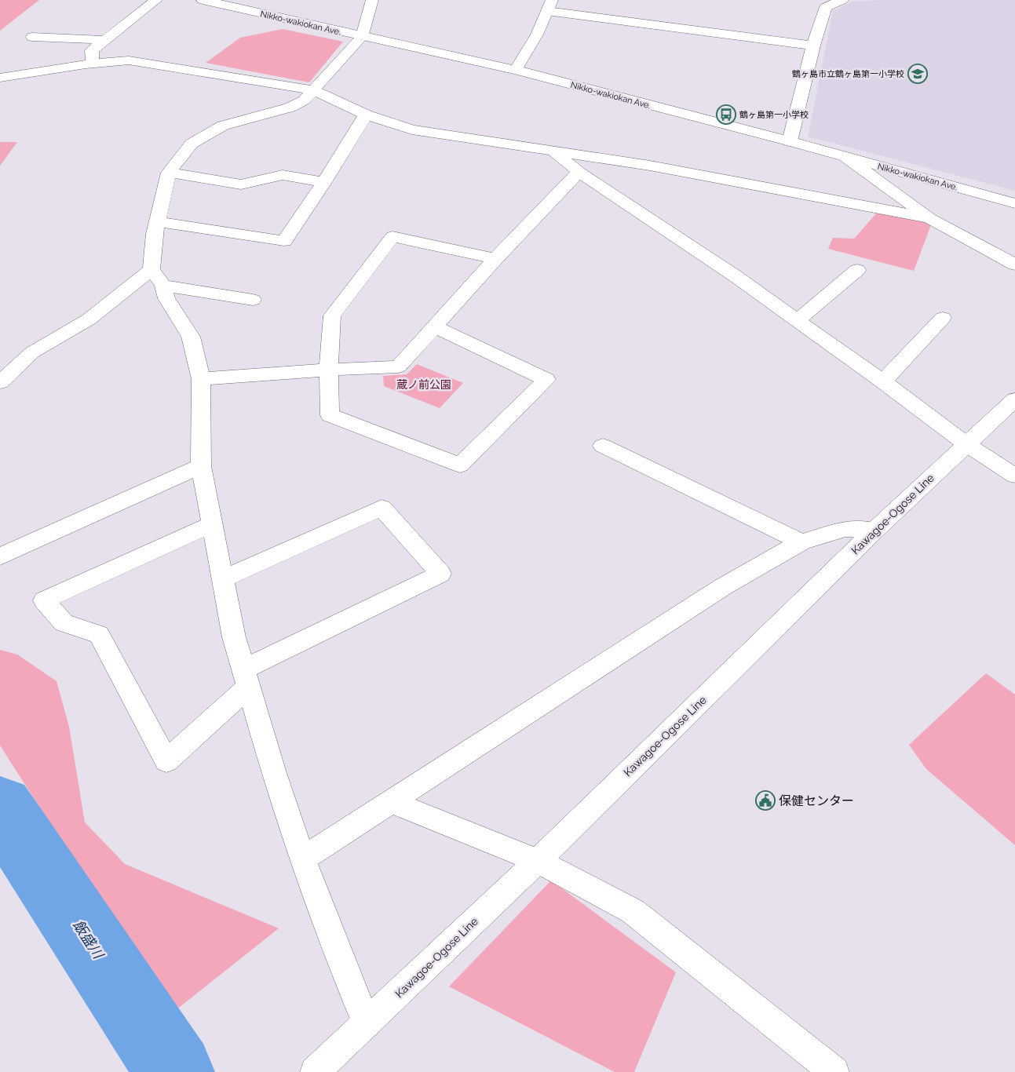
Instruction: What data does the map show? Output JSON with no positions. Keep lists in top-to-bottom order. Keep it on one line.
{"streets":{"street":["Nikko-wakiokan Ave.","Kawagoe-Ogose Line"]},"water":["飯盛川"],"parks":["蔵ノ前公園"],"places":{"school or university":["鶴ヶ島市立鶴ヶ島第一小学校"],"bus stop":["鶴ヶ島第一小学校"],"public building":["保健センター"]}}
